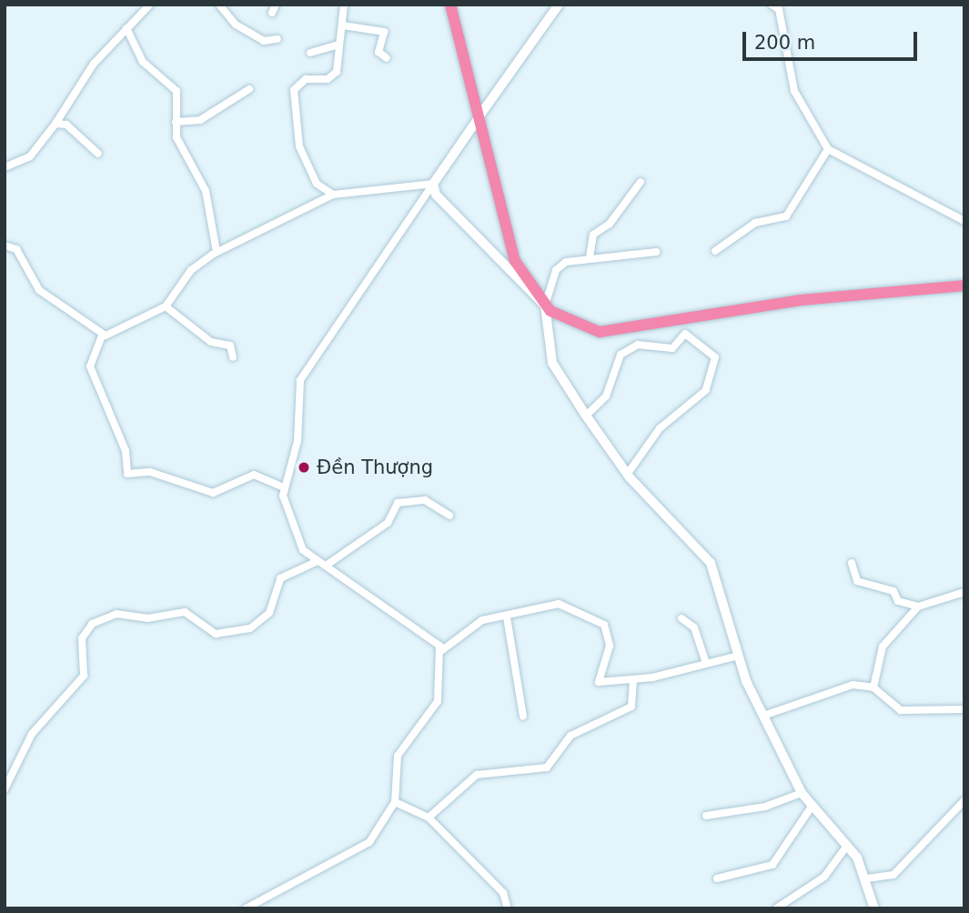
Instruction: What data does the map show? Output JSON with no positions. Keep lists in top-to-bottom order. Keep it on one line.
{"places":["Đền Thượng"],"scale_bar":"200 m"}
